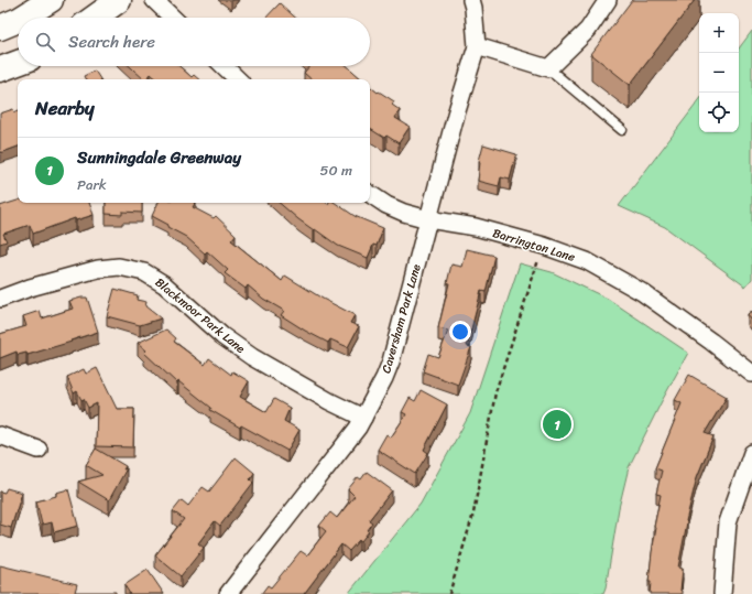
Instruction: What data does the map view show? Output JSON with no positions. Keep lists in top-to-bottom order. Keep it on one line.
{"streets":{"street":["Barrington Lane","Blackmoor Park Lane","Caversham Park Lane"]},"crossings":[["Barrington Lane","Caversham Park Lane"],["Blackmoor Park Lane","Caversham Park Lane"]],"page":{"map_buttons":["+","−"],"search":"Search here","heading":"Nearby","list":[{"mark":"1","name":"Sunningdale Greenway","note":"Park","value":"50 m"}],"pins":"1"}}
